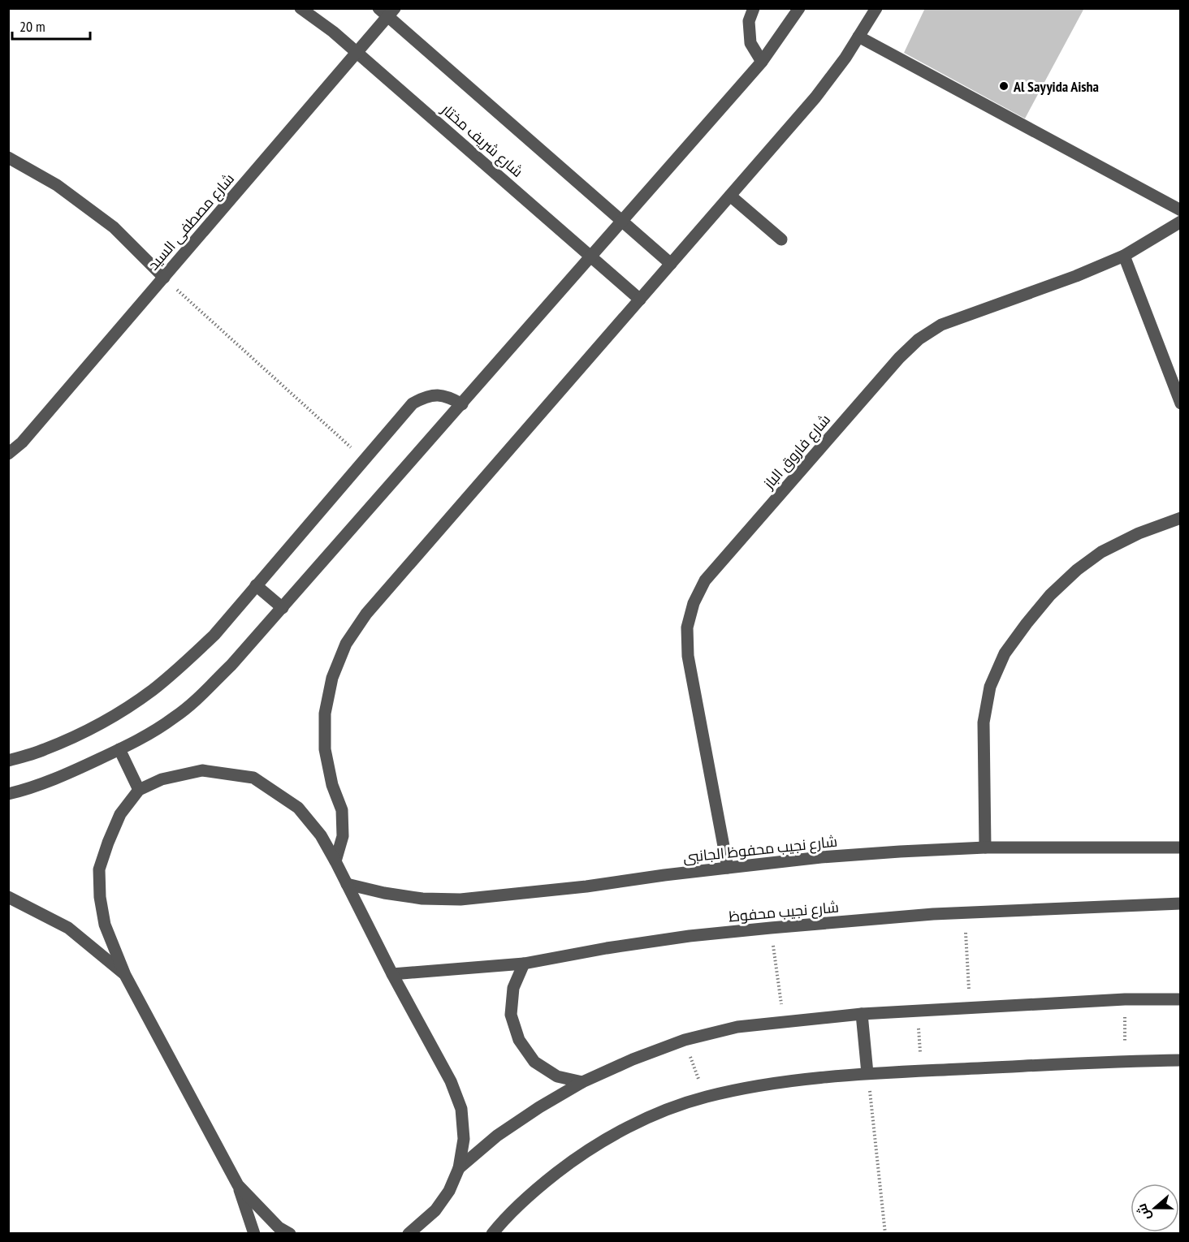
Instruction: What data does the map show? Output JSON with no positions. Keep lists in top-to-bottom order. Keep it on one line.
{"streets":{"street":["شارع شريف مختار","شارع مصطفى السيد","شارع فاروق الباز","شارع نجيب محفوظ الجانبى","شارع نجيب محفوظ"]},"crossings":[["شارع شريف مختار","شارع مصطفى السيد"],["شارع فاروق الباز","شارع نجيب محفوظ الجانبى"]],"places":["Al Sayyida Aisha"],"scale_bar":"20 m","north":"left"}
